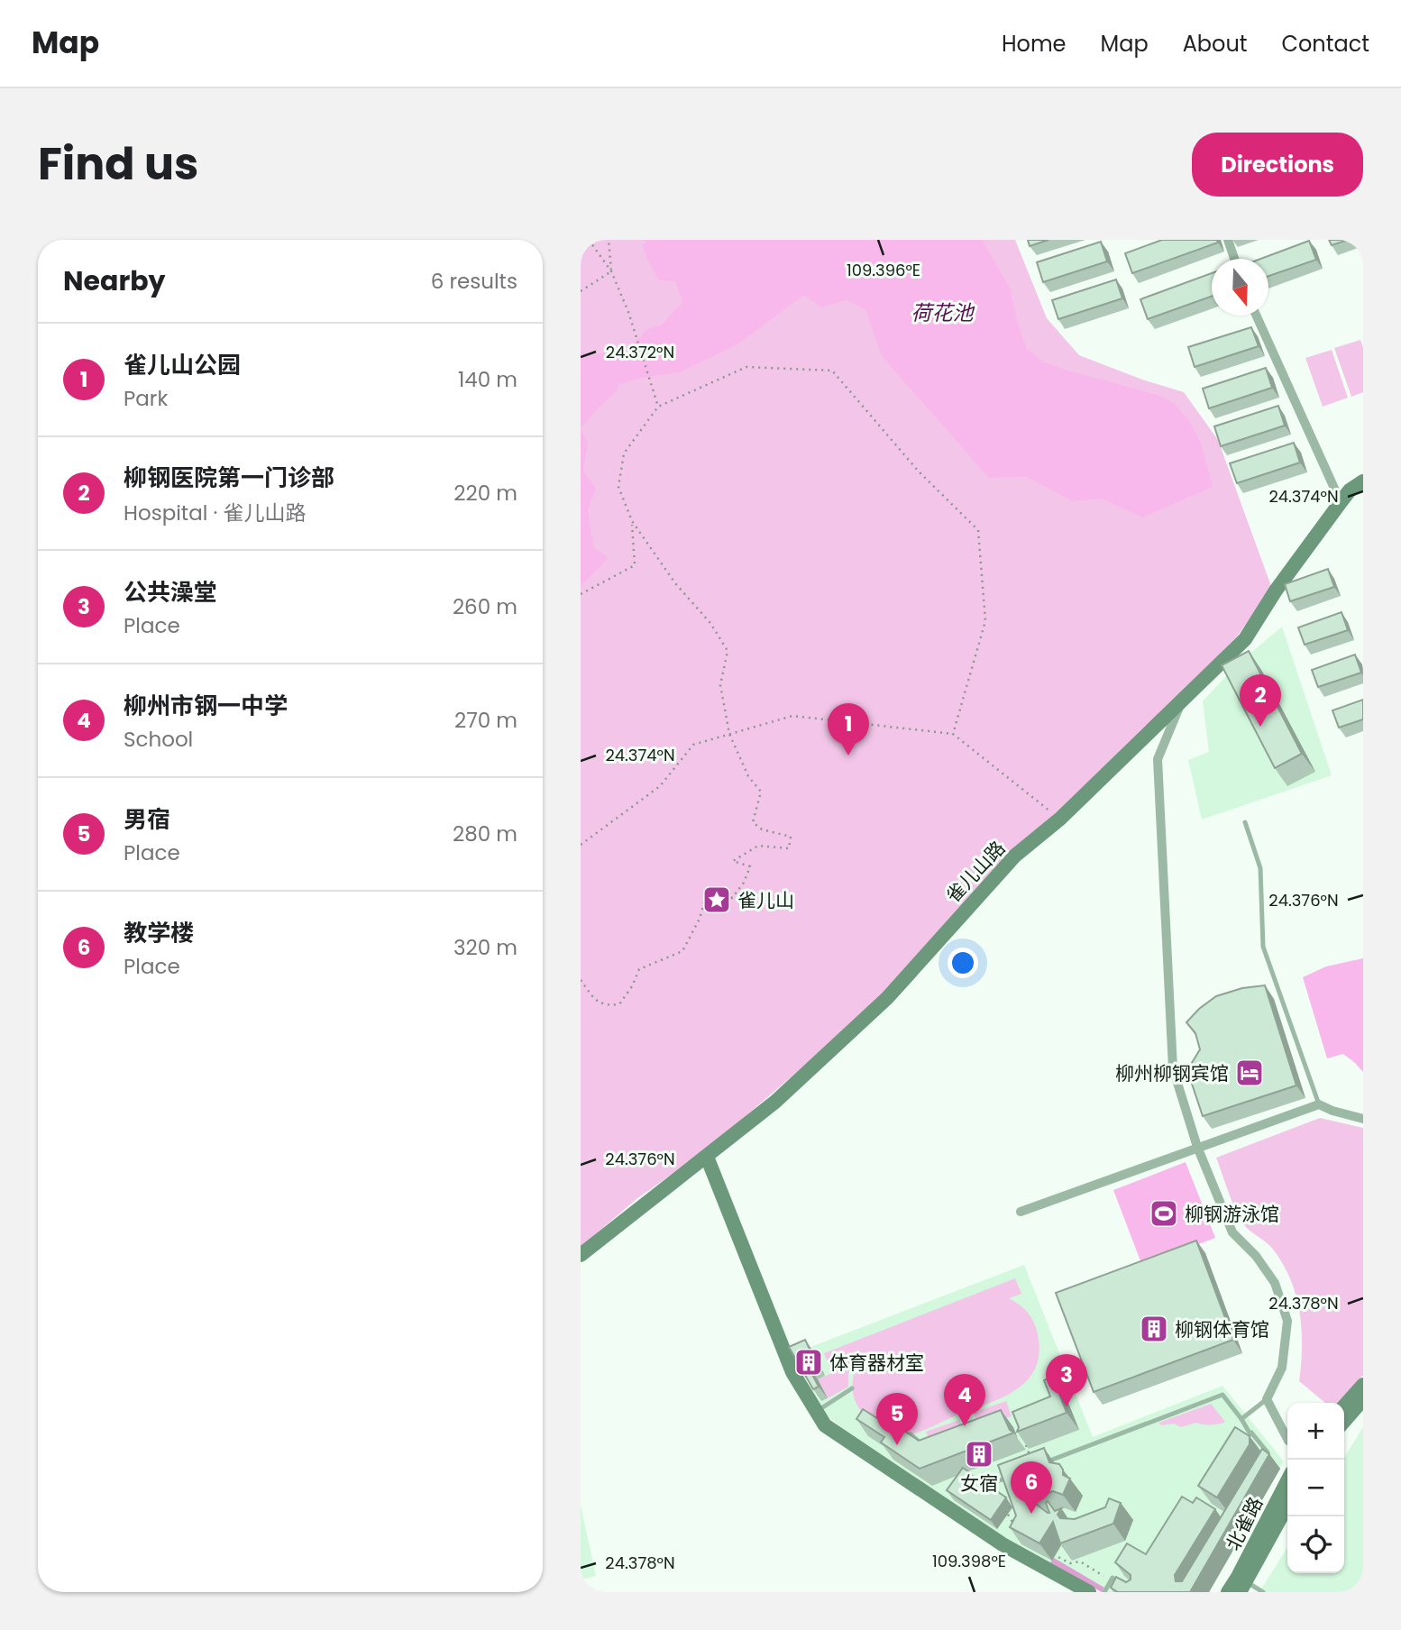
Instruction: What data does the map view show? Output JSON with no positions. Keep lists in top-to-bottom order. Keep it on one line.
{"streets":{"street":["雀儿山路","北雀路"]},"water":["荷花池"],"places":{"place":["雀儿山"],"hotel":["柳州柳钢宾馆"],"sports":["柳钢游泳馆"],"building":["柳钢体育馆","体育器材室","女宿"]},"north":"bottom","page":{"header":"Map","nav":["Home","Map","About","Contact"],"title":"Find us","buttons":"Directions","heading":["Nearby","6 results"],"list":[{"mark":"1","name":"雀儿山公园","note":"Park","value":"140 m"},{"mark":"2","name":"柳钢医院第一门诊部","note":"Hospital · 雀儿山路","value":"220 m"},{"mark":"3","name":"公共澡堂","note":"Place","value":"260 m"},{"mark":"4","name":"柳州市钢一中学","note":"School","value":"270 m"},{"mark":"5","name":"男宿","note":"Place","value":"280 m"},{"mark":"6","name":"教学楼","note":"Place","value":"320 m"}],"pins":["2","1","3","4","5","6"],"map_buttons":["+","−"]},"coordinates":["109.396°E","24.372°N","24.374°N","24.376°N","24.378°N","109.398°E"]}
